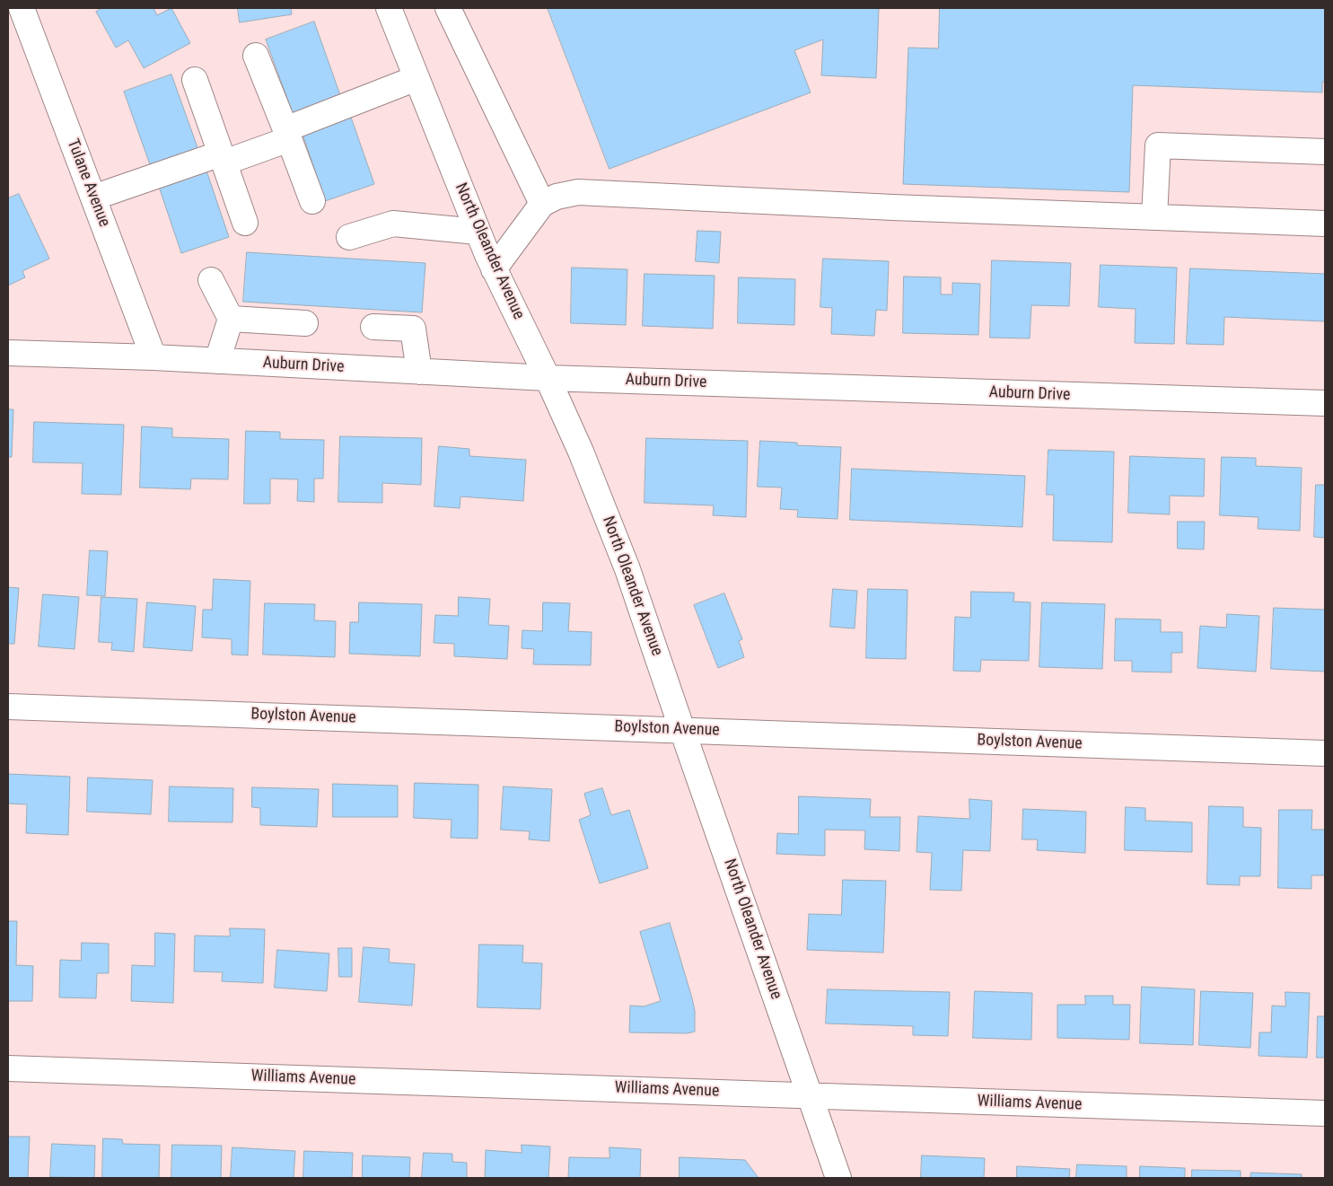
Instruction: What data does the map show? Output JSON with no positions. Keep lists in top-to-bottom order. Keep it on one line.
{"streets":{"street":["Tulane Avenue","North Oleander Avenue","Auburn Drive","Boylston Avenue","Williams Avenue"]},"crossings":[["Tulane Avenue","Auburn Drive"],["North Oleander Avenue","Auburn Drive"],["North Oleander Avenue","Boylston Avenue"],["North Oleander Avenue","Williams Avenue"]]}
